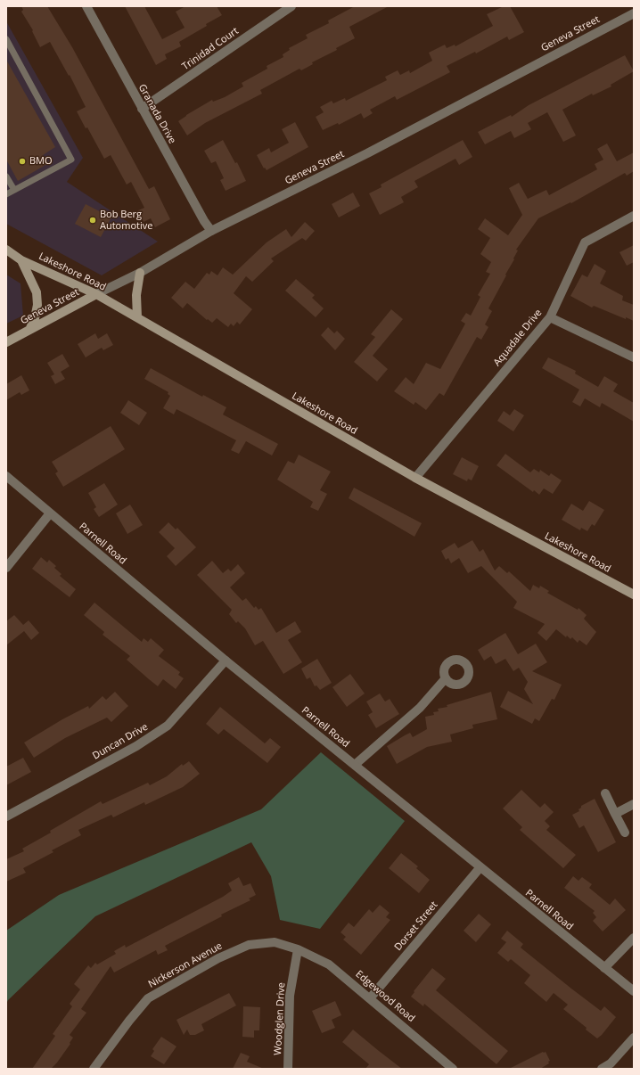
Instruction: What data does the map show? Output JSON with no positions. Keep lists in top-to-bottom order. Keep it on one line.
{"streets":{"main road":["Geneva Street","Lakeshore Road"],"street":["Trinidad Court","Granada Drive","Aquadale Drive","Parnell Road","Duncan Drive","Dorset Street","Nickerson Avenue","Edgewood Road","Woodglen Drive"]},"crossings":[["Geneva Street","Granada Drive"],["Geneva Street","Lakeshore Road"],["Trinidad Court","Granada Drive"],["Lakeshore Road","Aquadale Drive"],["Parnell Road","Duncan Drive"],["Parnell Road","Dorset Street"],["Dorset Street","Edgewood Road"],["Nickerson Avenue","Edgewood Road"],["Nickerson Avenue","Woodglen Drive"],["Edgewood Road","Woodglen Drive"]],"places":["BMO","Bob Berg Automotive"]}
